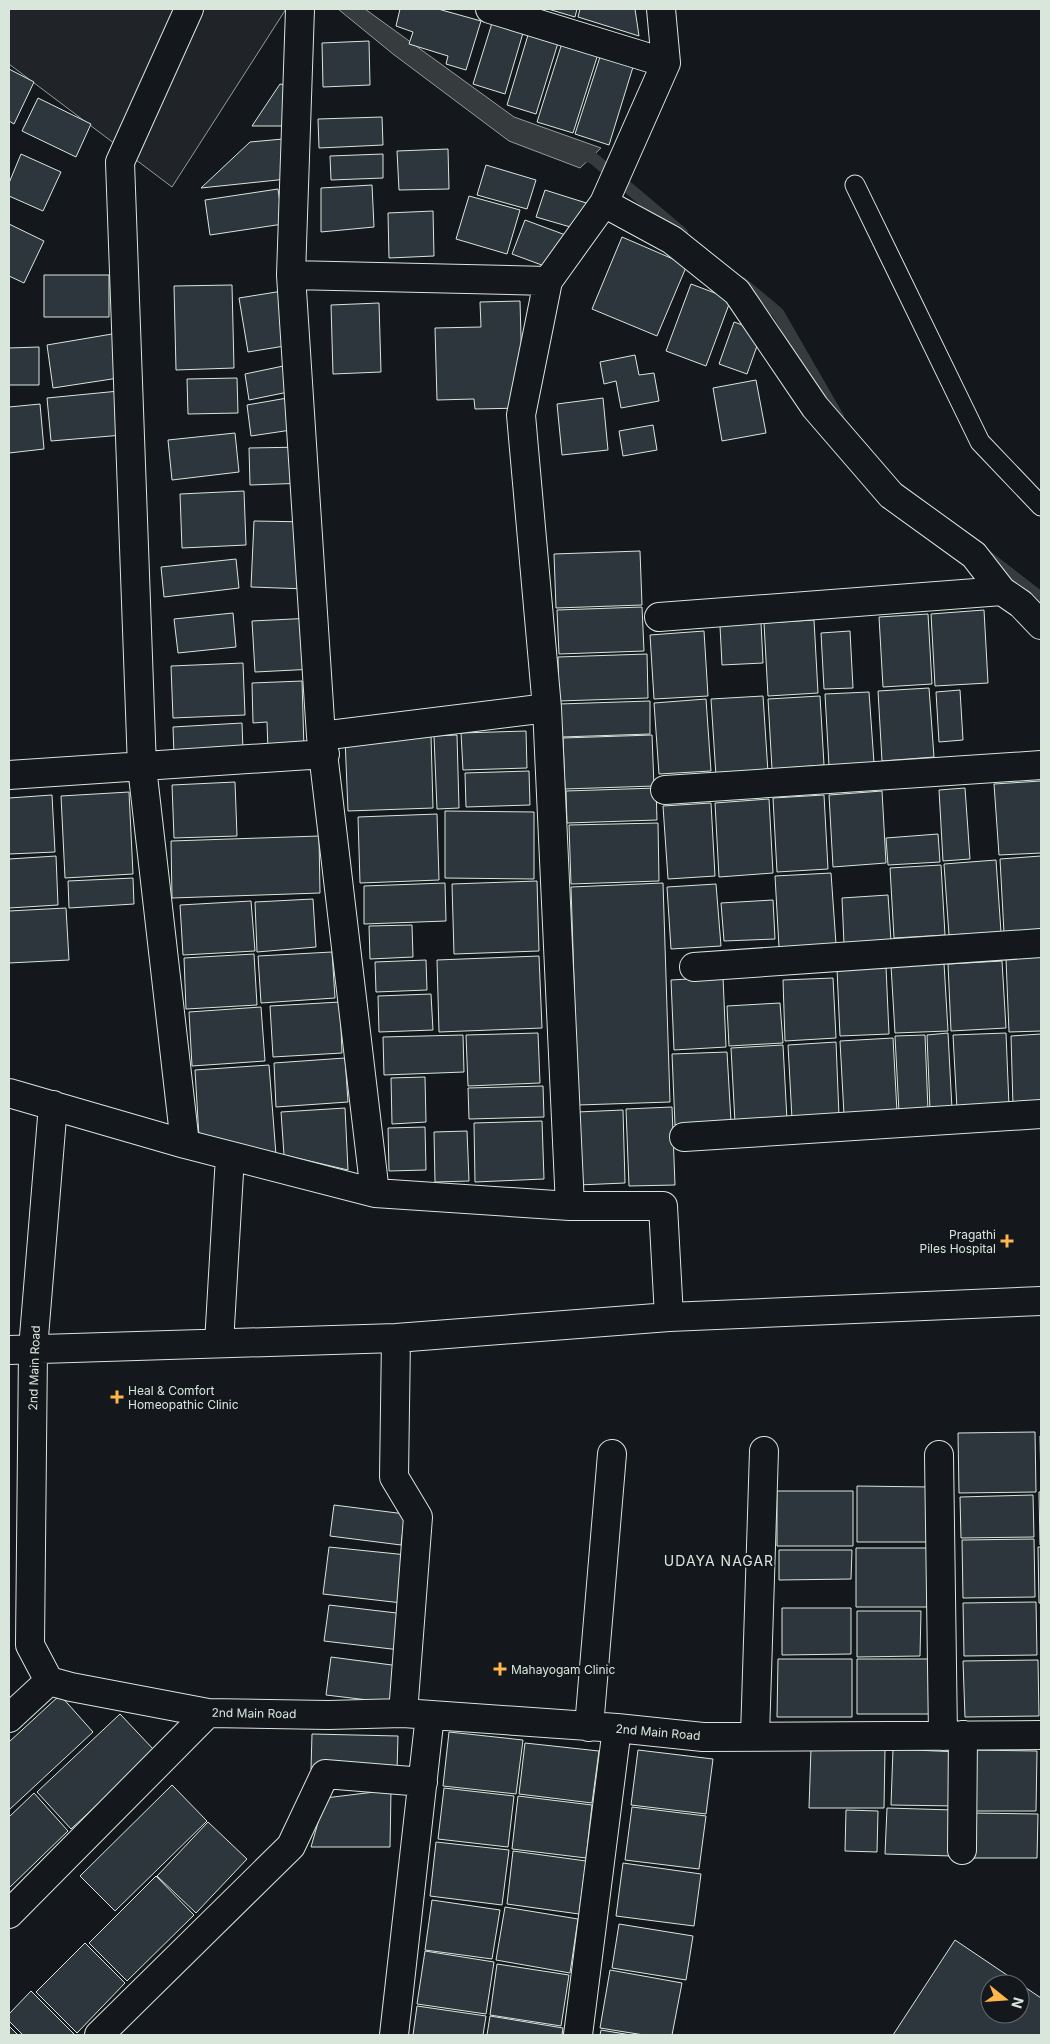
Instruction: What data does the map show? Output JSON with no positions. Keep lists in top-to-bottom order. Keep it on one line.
{"streets":{"street":["2nd Main Road"]},"districts":["UDAYA NAGAR"],"places":{"health":["Pragathi Piles Hospital","Heal & Comfort Homeopathic Clinic","Mahayogam Clinic"]},"north":"right"}
